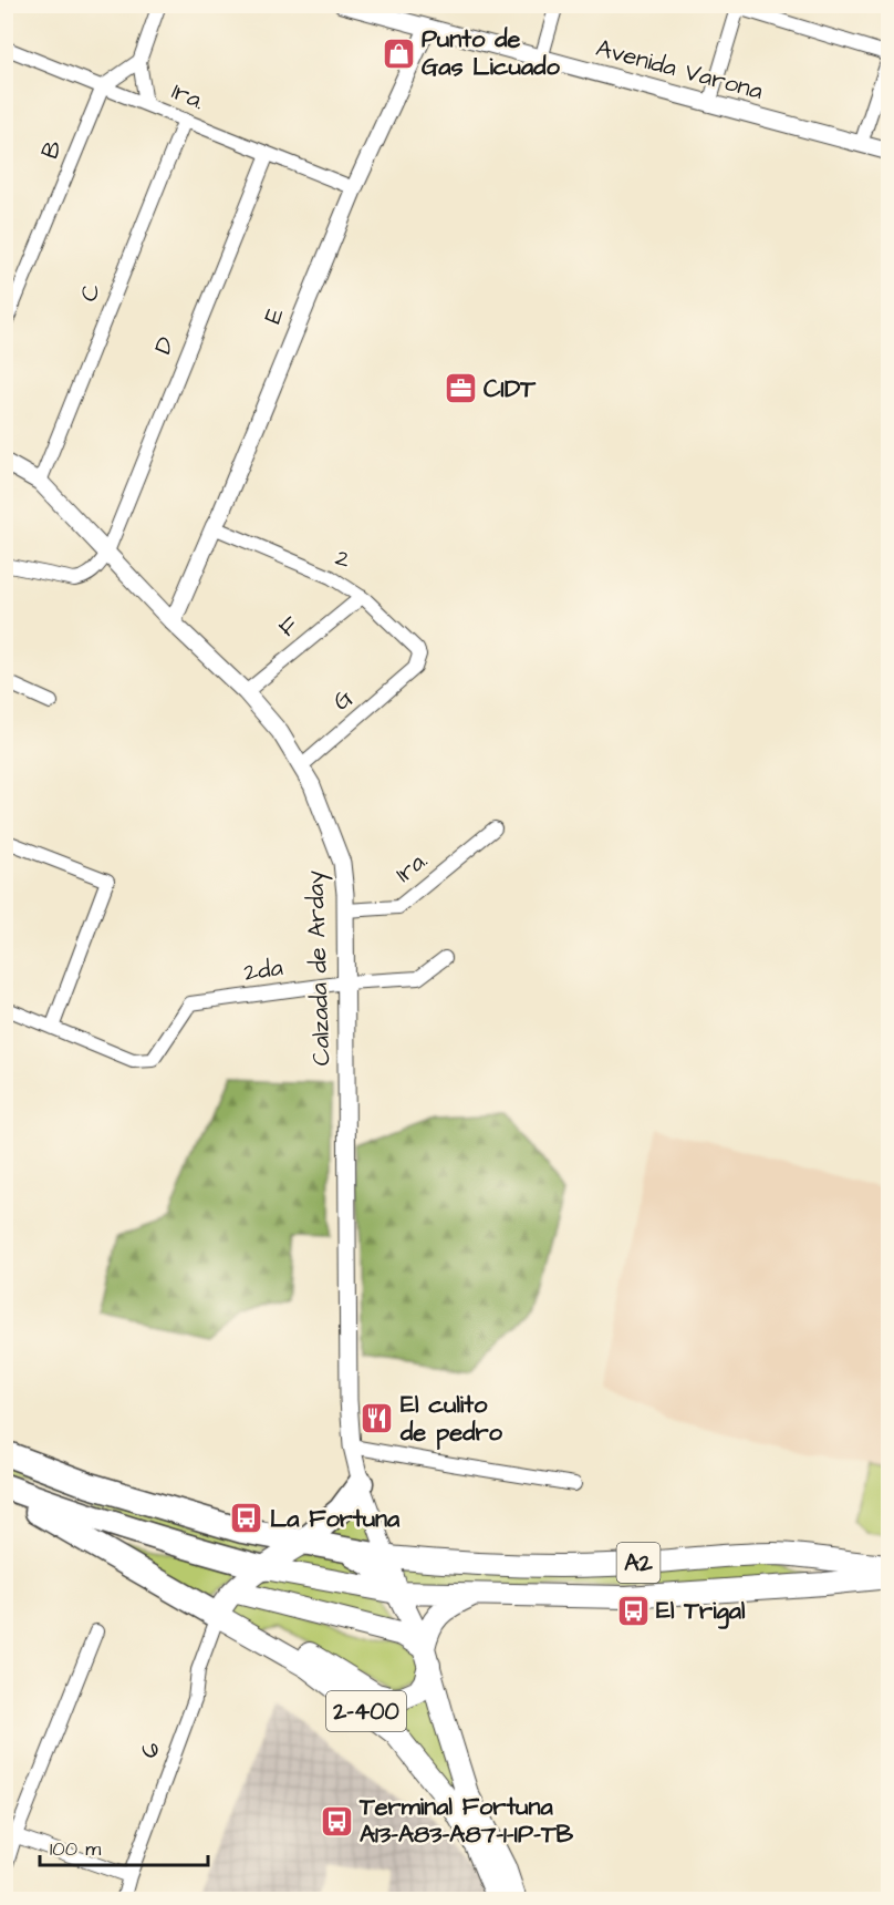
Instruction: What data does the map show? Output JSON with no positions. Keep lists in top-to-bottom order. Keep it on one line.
{"streets":{"highway":["A2","2-400"],"street":["Avenida Varona","1ra.","B","C","E","D","2","F","G","Calzada de Arday","2da","6"]},"crossings":[["Avenida Varona","E"],["1ra.","B"],["1ra.","C"],["1ra.","E"],["1ra.","D"],["1ra.","Calzada de Arday"],["C","Calzada de Arday"],["E","2"],["E","Calzada de Arday"],["D","Calzada de Arday"],["2","F"],["2","G"],["F","Calzada de Arday"],["G","Calzada de Arday"],["Calzada de Arday","2da"],["Calzada de Arday","A2"],["A2","2-400"],["2-400","6"]],"places":{"shop":["Punto de Gas Licuado"],"office":["CIDT"],"restaurant":["El culito de pedro"],"bus stop":["La Fortuna","El Trigal","Terminal Fortuna A13-A83-A87-1-IP-TB"]},"scale_bar":"100 m"}
